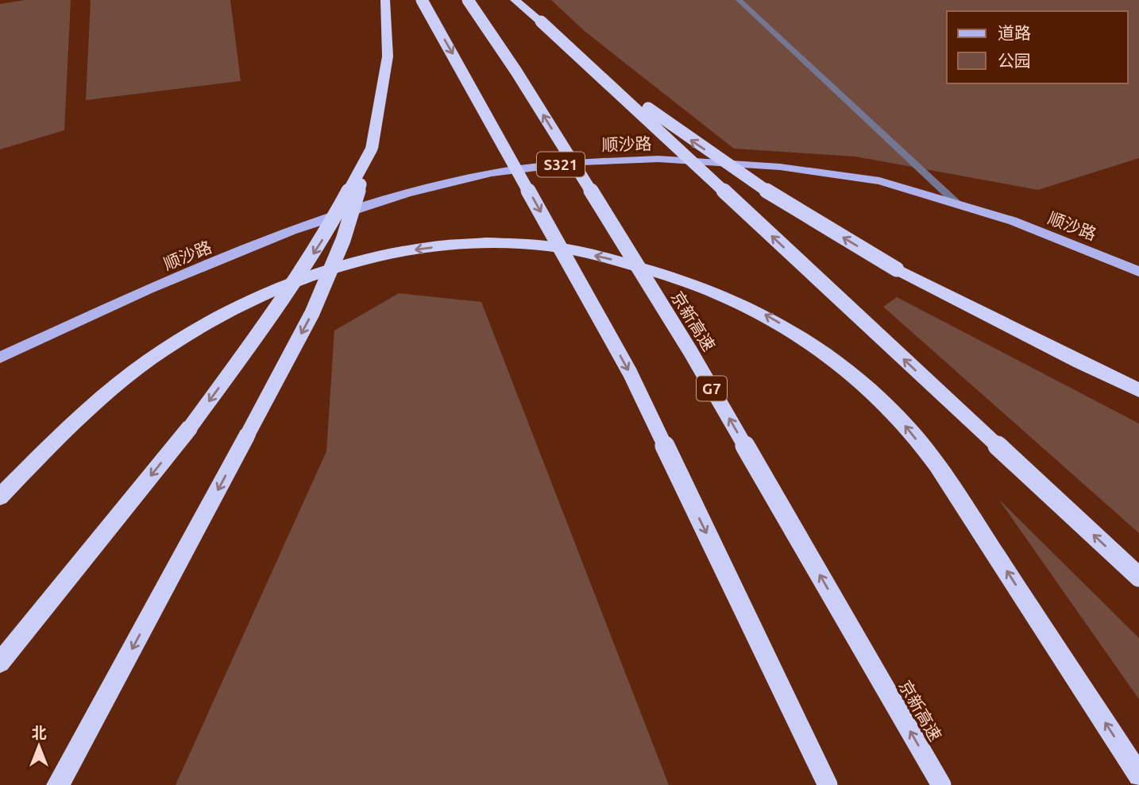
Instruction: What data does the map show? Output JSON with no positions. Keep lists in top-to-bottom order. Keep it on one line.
{"streets":{"highway":["京新高速","G7"],"main road":["顺沙路","S321"]},"legend":["道路","公园"],"north":"top"}
